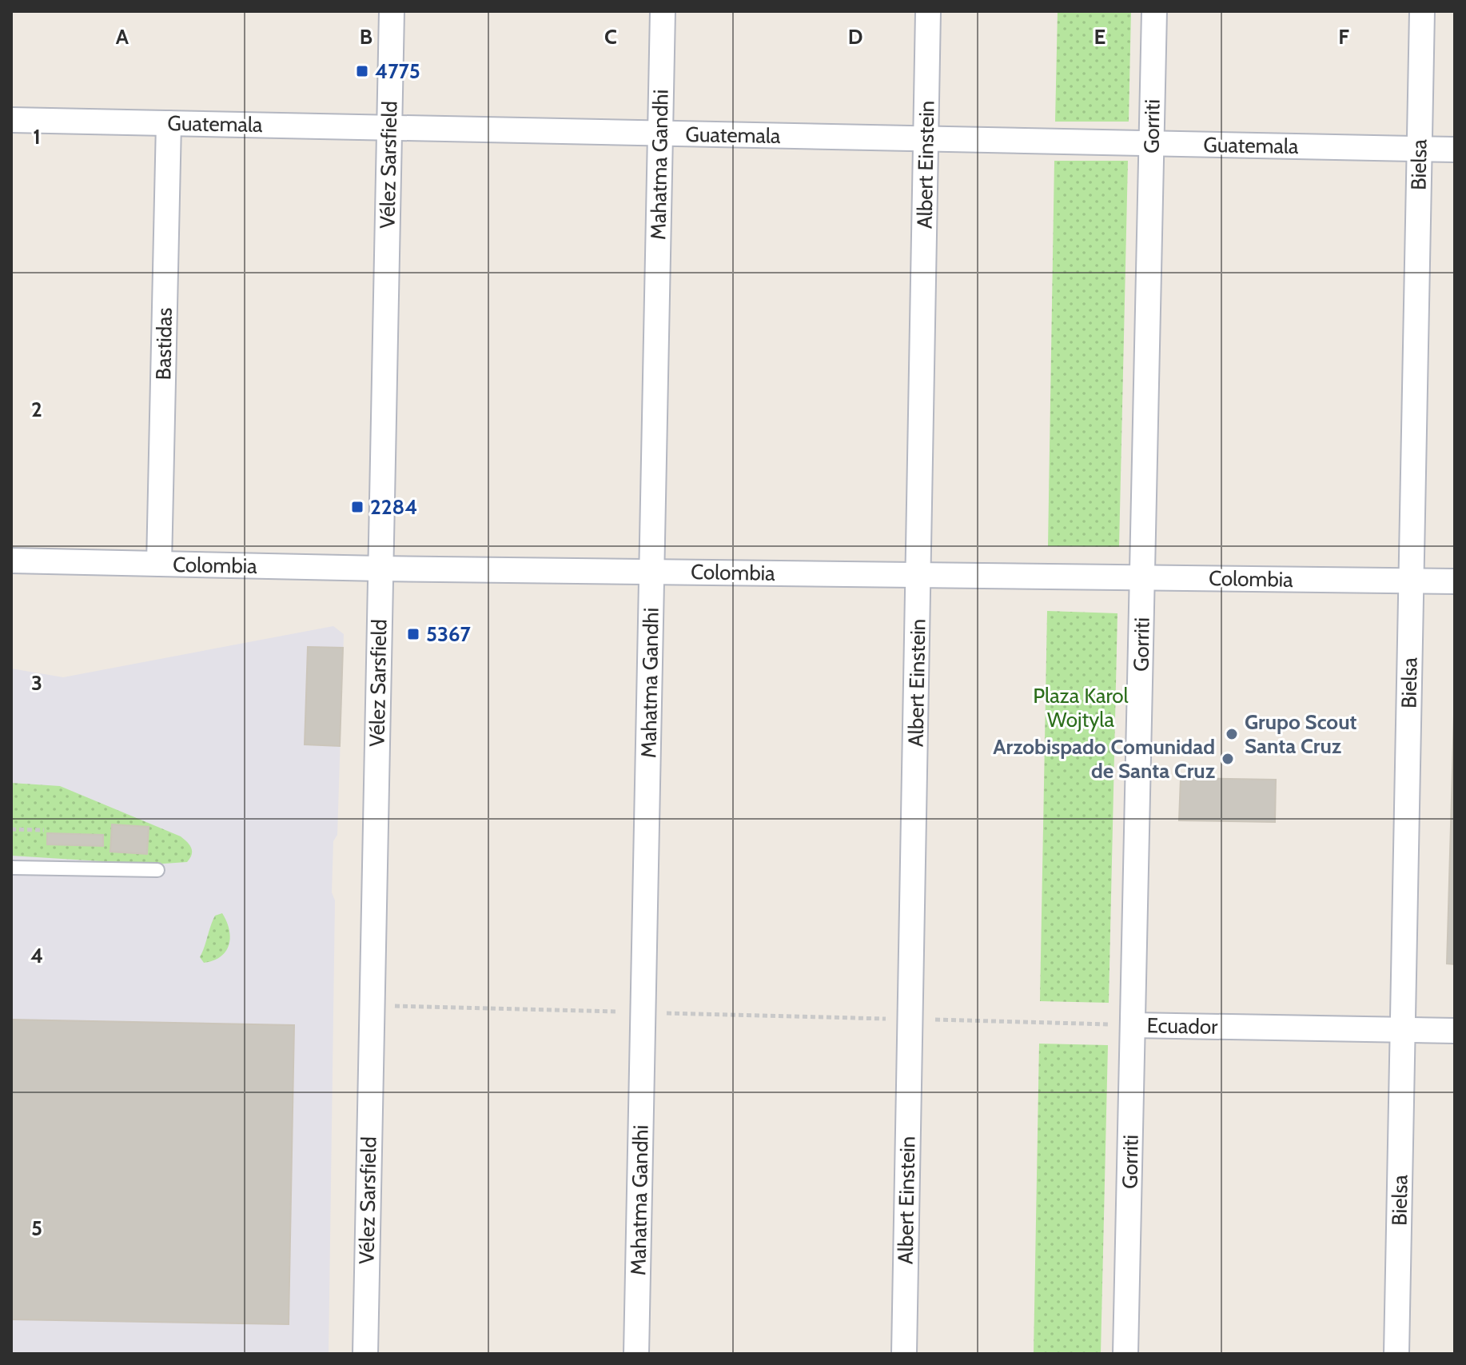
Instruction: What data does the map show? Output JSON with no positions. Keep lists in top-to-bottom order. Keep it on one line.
{"streets":{"street":["Guatemala","Gorriti","Vélez Sarsfield","Mahatma Gandhi","Albert Einstein","Bielsa","Bastidas","Colombia","Ecuador"]},"crossings":[["Guatemala","Gorriti"],["Guatemala","Vélez Sarsfield"],["Guatemala","Mahatma Gandhi"],["Guatemala","Albert Einstein"],["Guatemala","Bielsa"],["Guatemala","Bastidas"],["Gorriti","Colombia"],["Gorriti","Ecuador"],["Vélez Sarsfield","Colombia"],["Mahatma Gandhi","Colombia"],["Albert Einstein","Colombia"],["Albert Einstein","Ecuador"],["Bielsa","Colombia"],["Bielsa","Ecuador"],["Bastidas","Colombia"]],"parks":["Plaza Karol Wojtyla"],"places":{"transit":["4775","2284","5367"],"other":["Grupo Scout Santa Cruz","Arzobispado Comunidad de Santa Cruz"]},"grid":{"columns":["A","B","C","D","E","F"],"rows":["1","2","3","4","5"]}}
